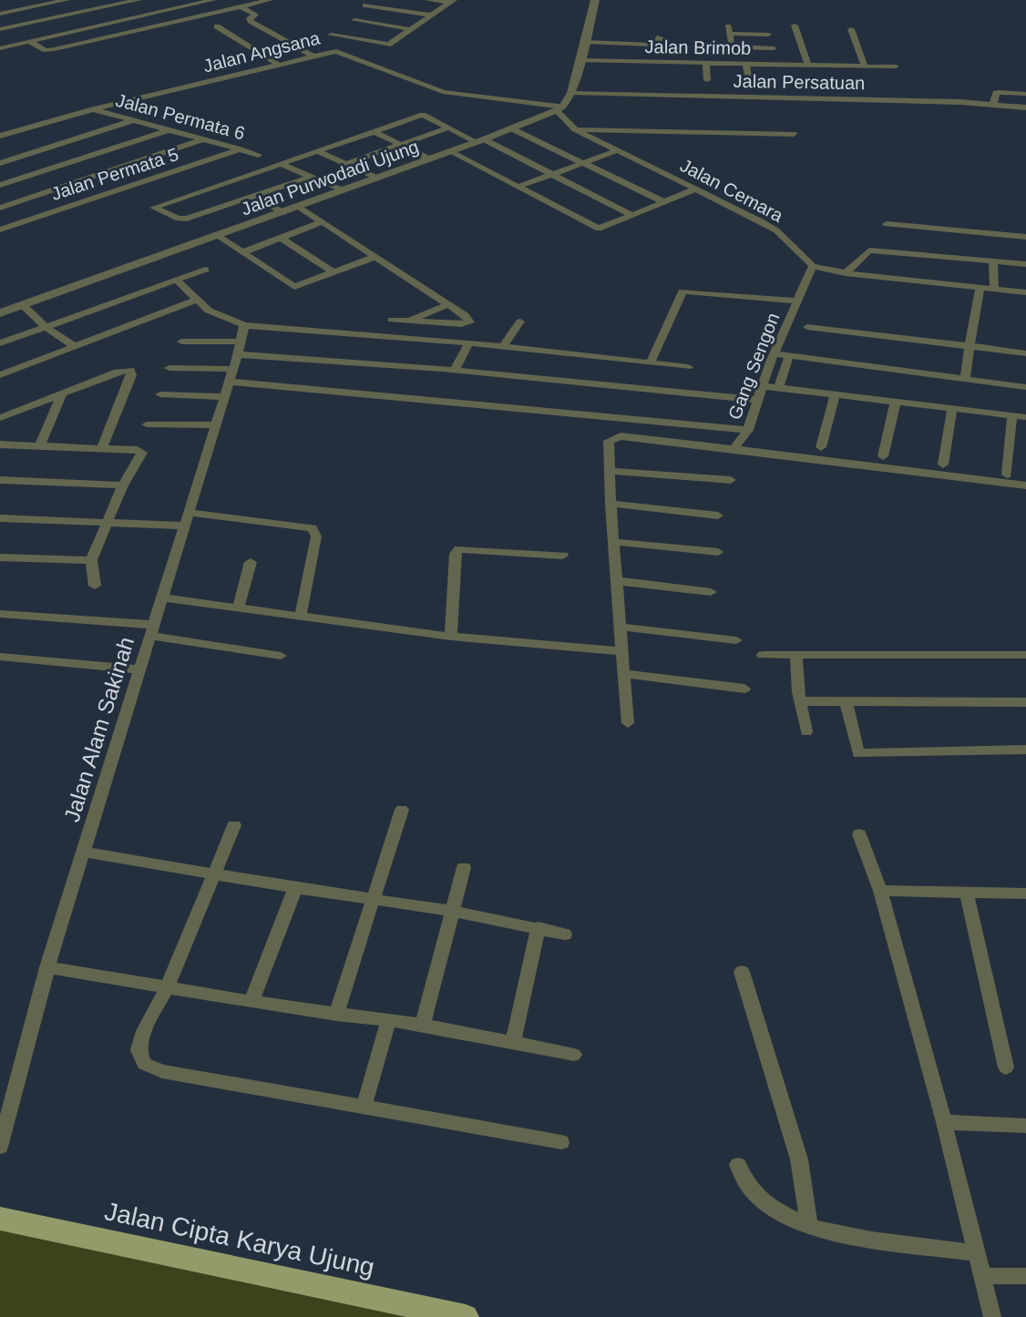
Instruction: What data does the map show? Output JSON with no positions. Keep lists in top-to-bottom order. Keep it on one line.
{"streets":{"main road":["Jalan Cipta Karya Ujung"],"street":["Jalan Brimob","Jalan Angsana","Jalan Persatuan","Jalan Permata 6","Jalan Permata 5","Jalan Purwodadi Ujung","Jalan Cemara","Gang Sengon","Jalan Alam Sakinah"]},"crossings":[["Jalan Angsana","Jalan Permata 6"],["Jalan Angsana","Jalan Purwodadi Ujung"],["Jalan Angsana","Jalan Cemara"],["Jalan Permata 6","Jalan Permata 5"],["Jalan Purwodadi Ujung","Jalan Cemara"],["Jalan Cemara","Gang Sengon"]]}
